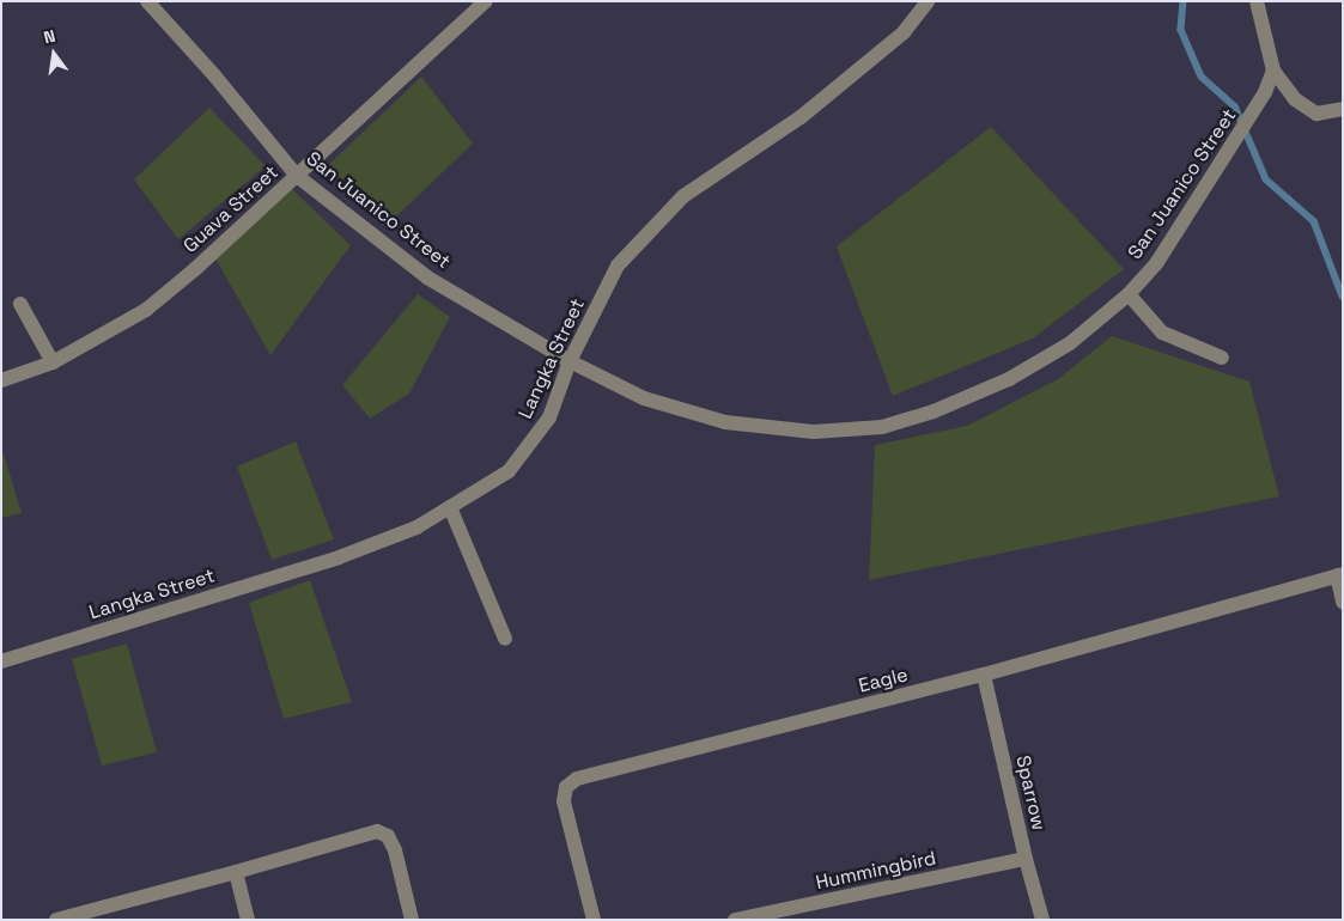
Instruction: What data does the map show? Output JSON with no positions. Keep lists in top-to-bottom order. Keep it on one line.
{"streets":{"street":["San Juanico Street","Guava Street","Langka Street","Eagle","Sparrow","Hummingbird"]},"crossings":[["San Juanico Street","Guava Street"],["San Juanico Street","Langka Street"],["Eagle","Sparrow"],["Sparrow","Hummingbird"]],"north":"top"}
